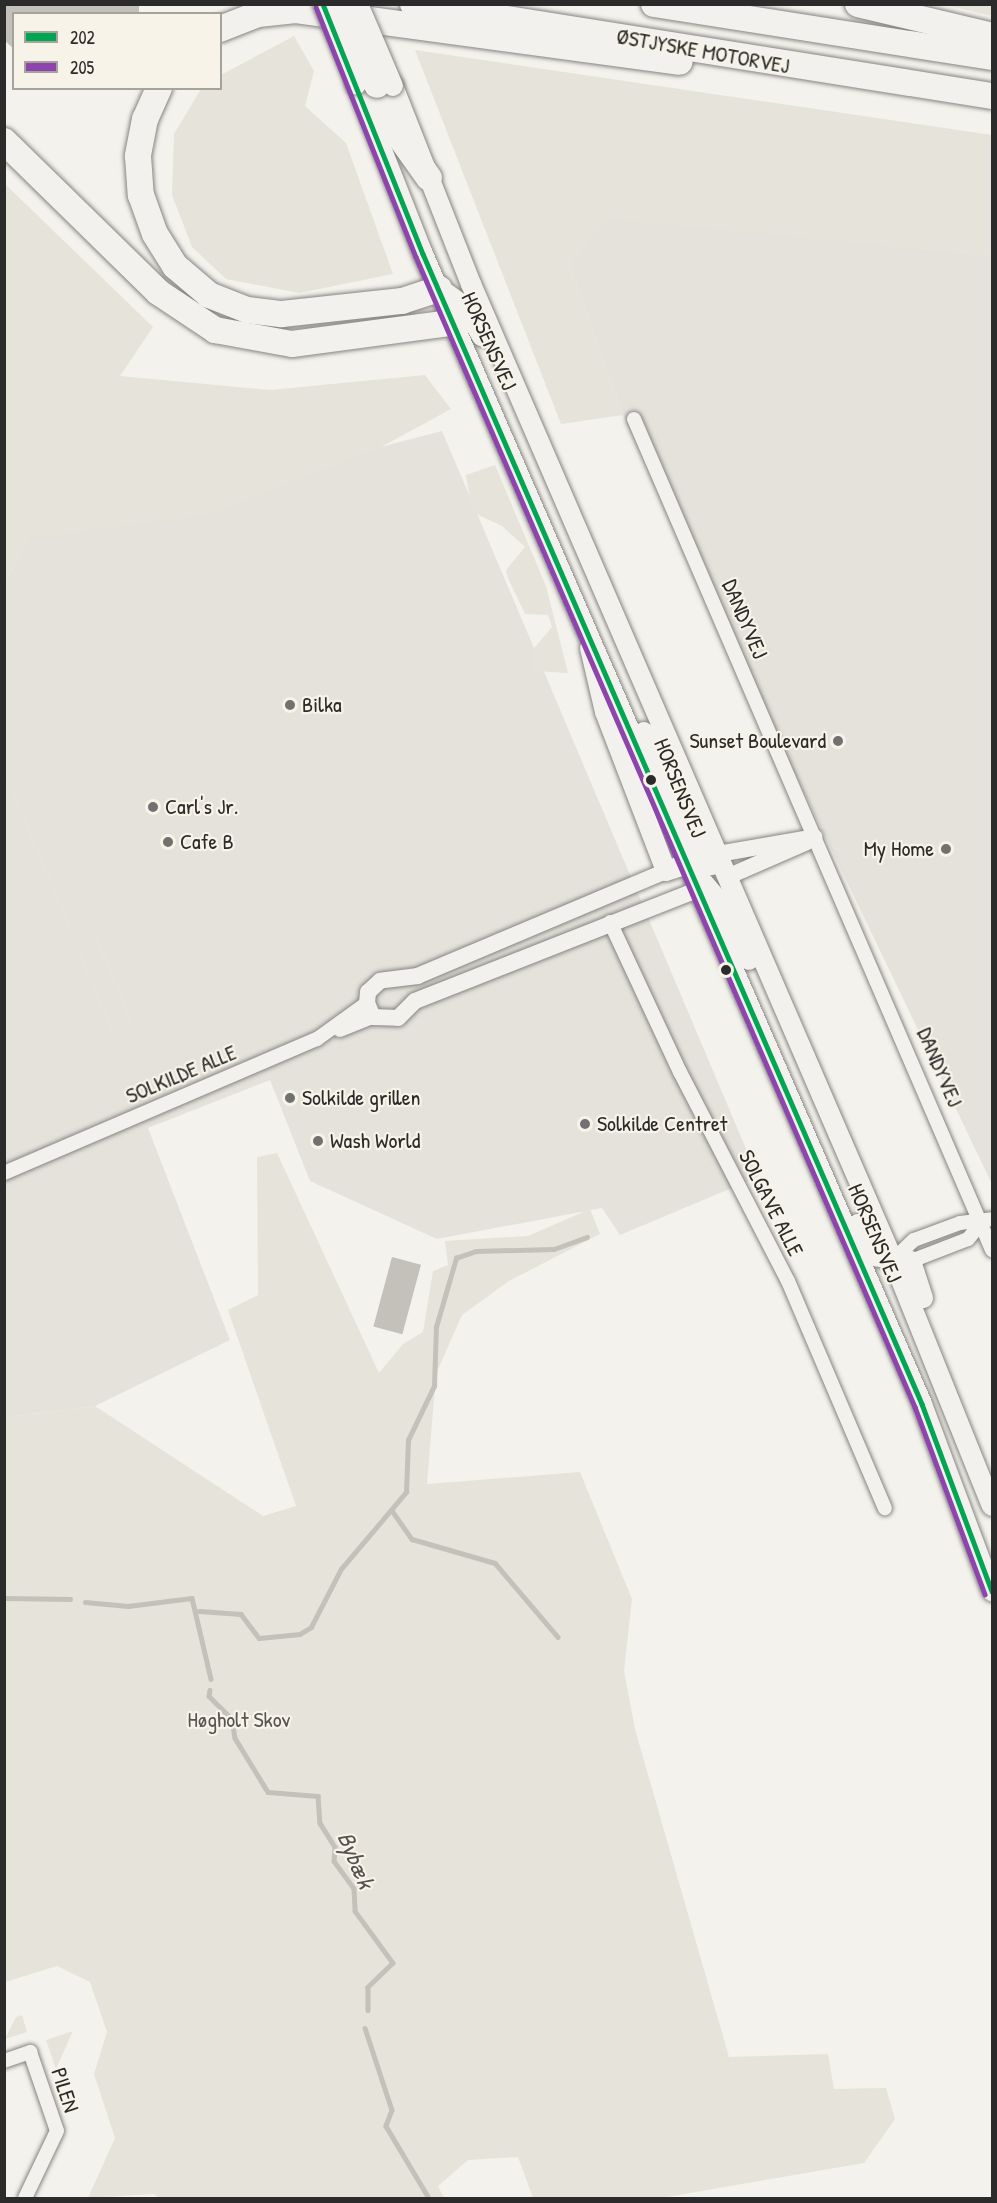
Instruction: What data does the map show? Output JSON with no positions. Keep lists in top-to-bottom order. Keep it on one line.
{"streets":{"highway":["ØSTJYSKE MOTORVEJ"],"main road":["HORSENSVEJ"],"street":["DANDYVEJ","SOLKILDE ALLE","SOLGAVE ALLE","PILEN"]},"water":["Bybæk"],"parks":["Høgholt Skov"],"places":["Bilka","Sunset Boulevard","Carl's Jr.","Cafe B","My Home","Solkilde grillen","Solkilde Centret","Wash World"],"lines":["transit line 202","transit line 205"],"legend":["202","205"]}
